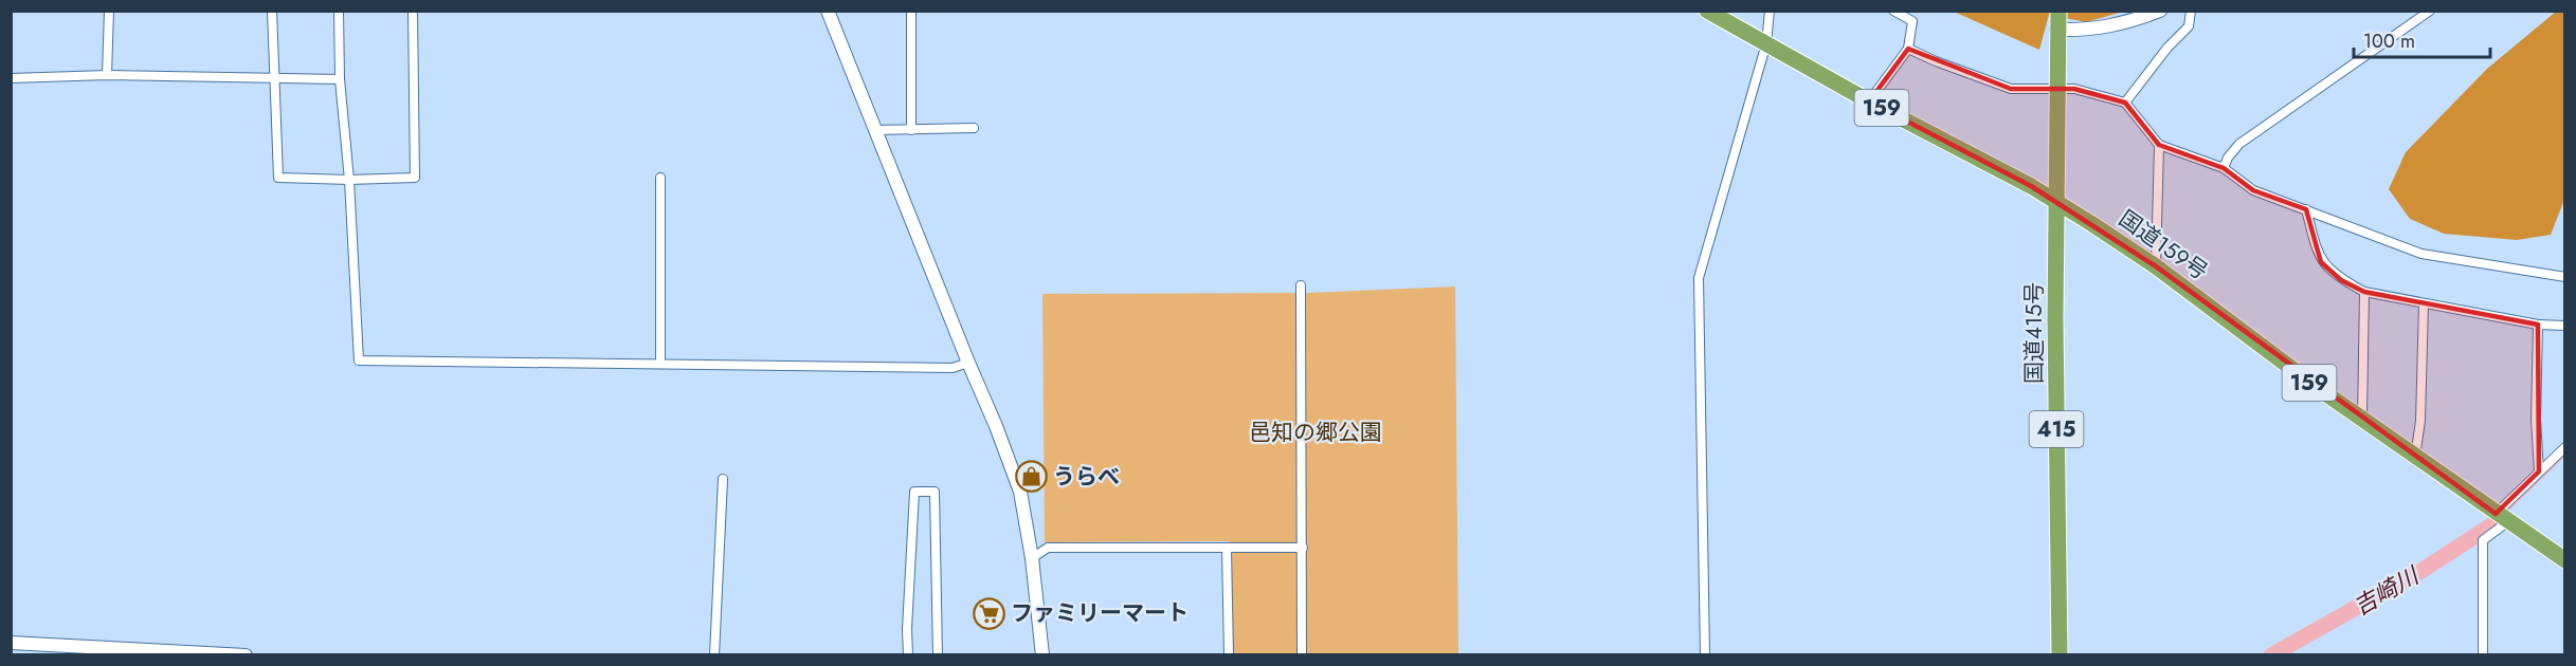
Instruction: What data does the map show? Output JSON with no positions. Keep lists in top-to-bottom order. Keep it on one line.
{"streets":{"highway":["159","国道159号","国道415号","415"]},"crossings":[["国道159号","国道415号"]],"water":["吉崎川"],"parks":["邑知の郷公園"],"places":{"shop":["うらべ"],"supermarket":["ファミリーマート"]},"scale_bar":"100 m"}
